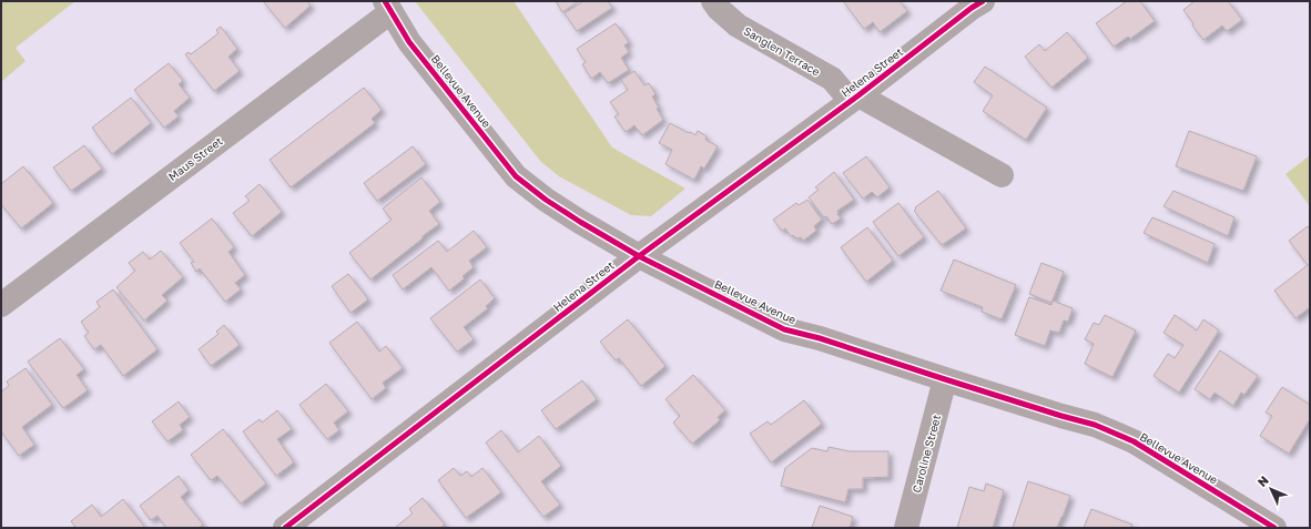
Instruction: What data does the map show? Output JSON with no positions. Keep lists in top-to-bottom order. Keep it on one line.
{"streets":{"street":["Sanglen Terrace","Helena Street","Bellevue Avenue","Maus Street","Caroline Street"]},"crossings":[["Sanglen Terrace","Helena Street"],["Helena Street","Bellevue Avenue"],["Bellevue Avenue","Maus Street"],["Bellevue Avenue","Caroline Street"]],"north":"top left"}
